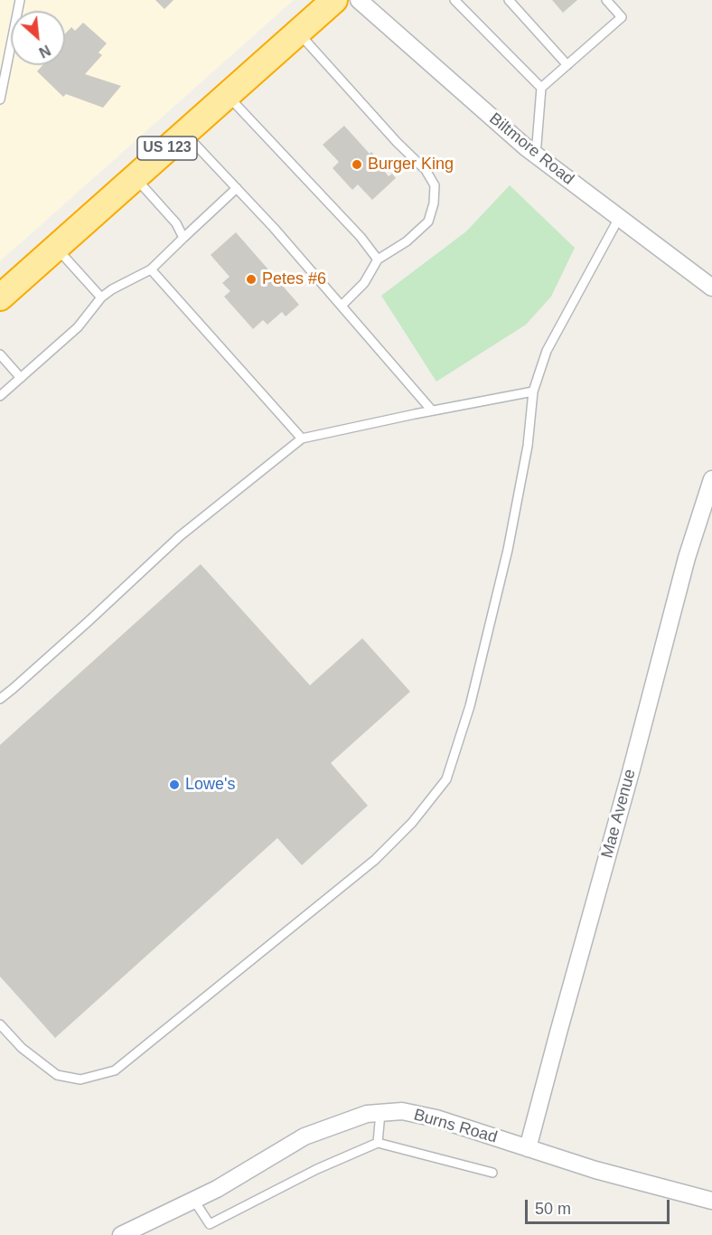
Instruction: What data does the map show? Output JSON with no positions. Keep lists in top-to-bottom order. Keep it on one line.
{"streets":{"highway":["US 123"],"street":["Biltmore Road","Mae Avenue","Burns Road"]},"crossings":[["Mae Avenue","Burns Road"]],"places":["Burger King","Petes #6","Lowe's"],"scale_bar":"50 m","north":"bottom right"}
